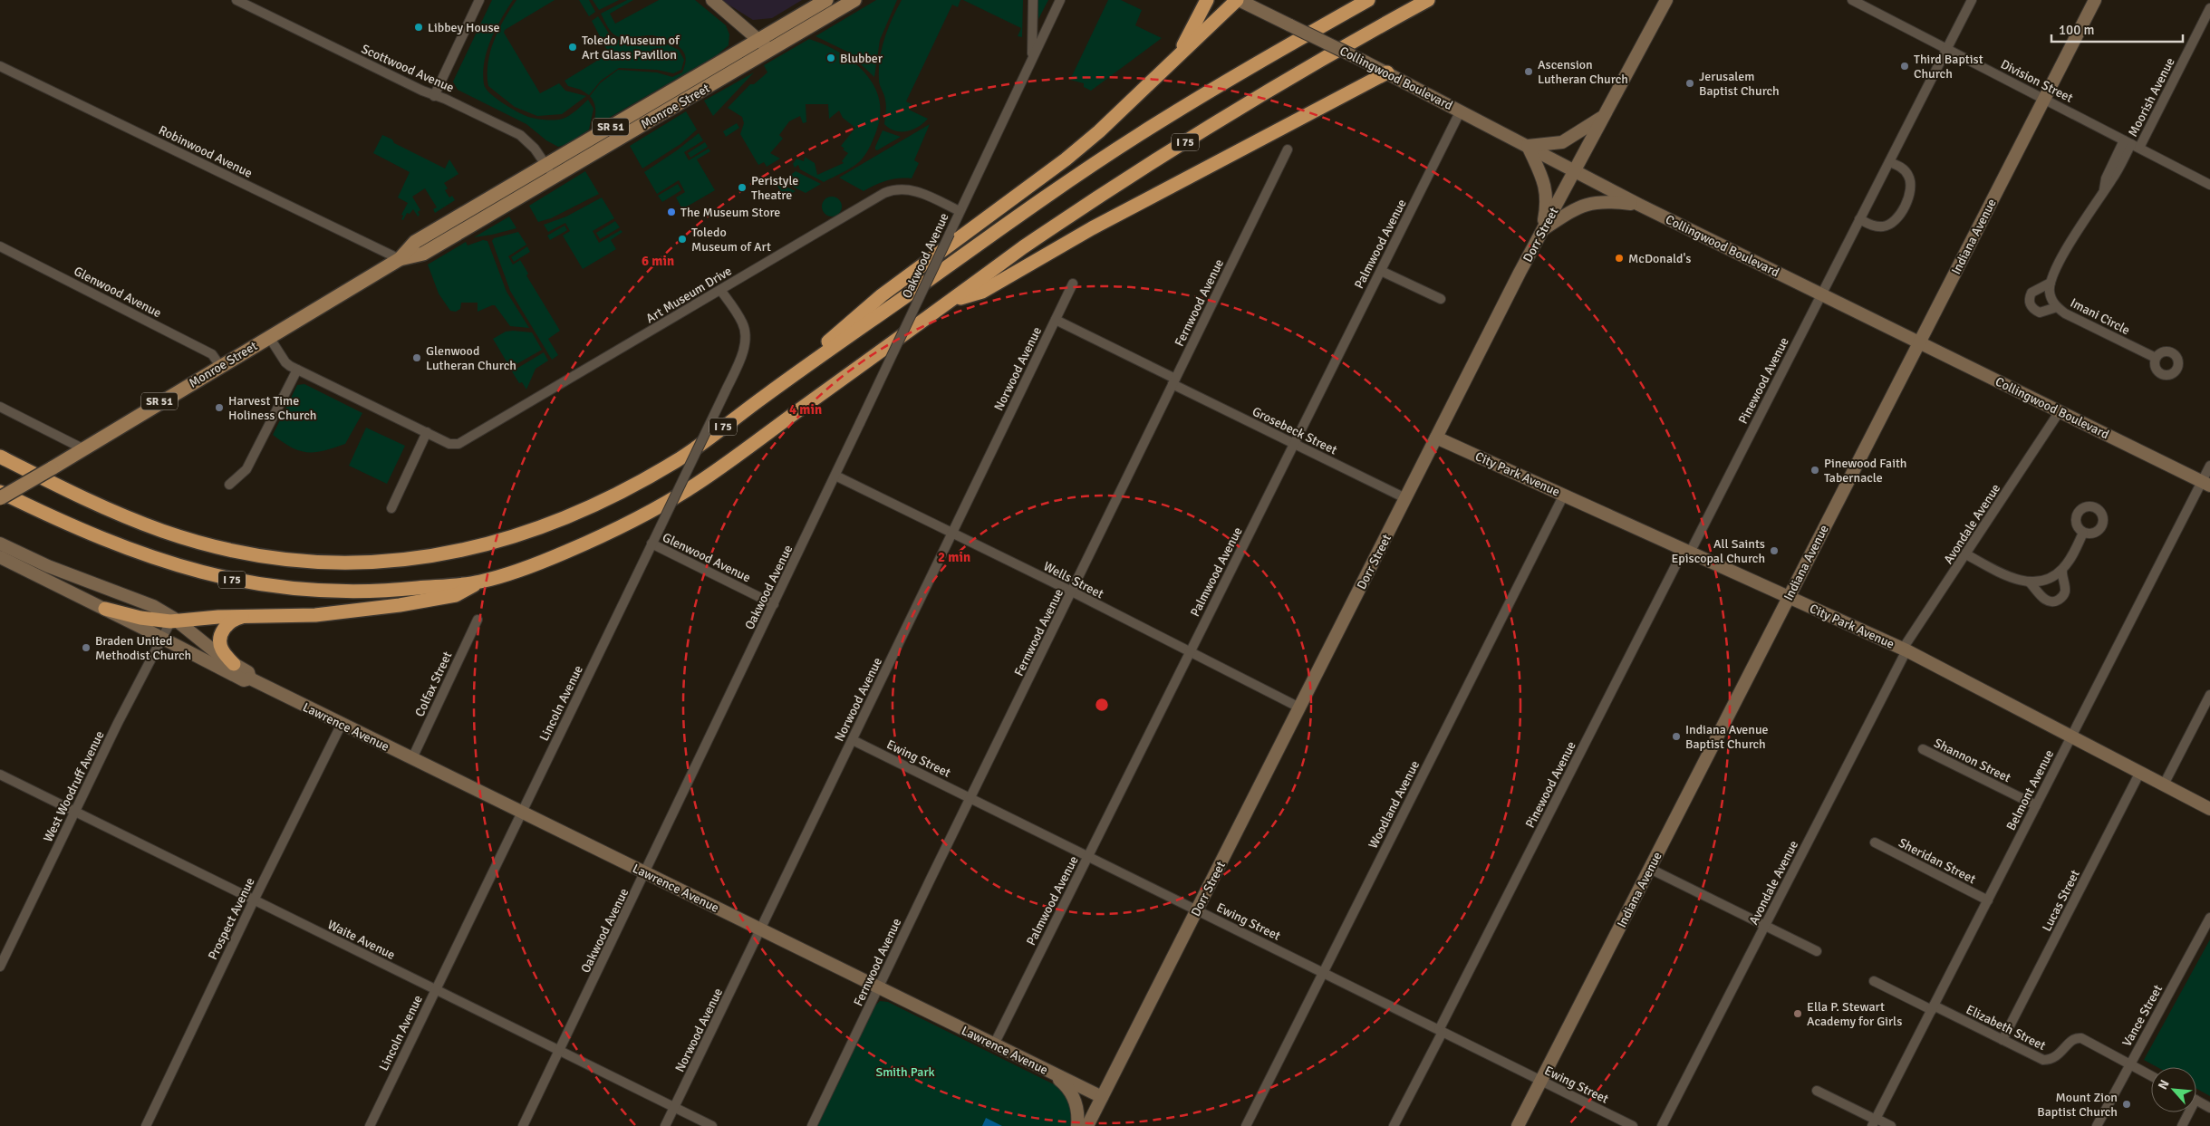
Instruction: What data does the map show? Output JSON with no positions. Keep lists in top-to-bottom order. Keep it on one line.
{"streets":{"highway":["I 75"],"main road":["Monroe Street","SR 51"],"street":["Scottwood Avenue","Collingwood Boulevard","Division Street","Moorish Avenue","Robinwood Avenue","Dorr Street","Indiana Avenue","Palmwood Avenue","Oakwood Avenue","Glenwood Avenue","Art Museum Drive","Fernwood Avenue","Imani Circle","Norwood Avenue","Pinewood Avenue","Grosebeck Street","City Park Avenue","Avondale Avenue","Wells Street","Colfax Street","Lincoln Avenue","Lawrence Avenue","Ewing Street","Shannon Street","West Woodruff Avenue","Belmont Avenue","Woodland Avenue","Sheridan Street","Lucas Street","Prospect Avenue","Waite Avenue","Vance Street","Elizabeth Street"]},"crossings":[["Scottwood Avenue","Monroe Street"],["Collingwood Boulevard","Dorr Street"],["Collingwood Boulevard","Indiana Avenue"],["Collingwood Boulevard","Palmwood Avenue"],["Collingwood Boulevard","Pinewood Avenue"],["Collingwood Boulevard","Avondale Avenue"],["Collingwood Boulevard","Belmont Avenue"],["Division Street","Moorish Avenue"],["Division Street","Indiana Avenue"],["Division Street","Pinewood Avenue"],["Monroe Street","Robinwood Avenue"],["Monroe Street","Glenwood Avenue"],["Dorr Street","Grosebeck Street"],["Dorr Street","City Park Avenue"],["Dorr Street","Wells Street"],["Dorr Street","Lawrence Avenue"],["Dorr Street","Ewing Street"],["Indiana Avenue","City Park Avenue"],["Indiana Avenue","Ewing Street"],["Palmwood Avenue","Grosebeck Street"],["Palmwood Avenue","Wells Street"],["Palmwood Avenue","Lawrence Avenue"],["Palmwood Avenue","Ewing Street"],["Oakwood Avenue","Glenwood Avenue"],["Oakwood Avenue","Art Museum Drive"],["Oakwood Avenue","Wells Street"],["Oakwood Avenue","Lawrence Avenue"],["Oakwood Avenue","Waite Avenue"],["Glenwood Avenue","Lincoln Avenue"],["Art Museum Drive","Lincoln Avenue"],["Fernwood Avenue","Grosebeck Street"],["Fernwood Avenue","Wells Street"],["Fernwood Avenue","Lawrence Avenue"],["Fernwood Avenue","Ewing Street"],["Norwood Avenue","Grosebeck Street"],["Norwood Avenue","Wells Street"],["Norwood Avenue","Lawrence Avenue"],["Norwood Avenue","Ewing Street"],["Norwood Avenue","Waite Avenue"],["Pinewood Avenue","City Park Avenue"],["Pinewood Avenue","Ewing Street"],["City Park Avenue","Avondale Avenue"],["City Park Avenue","Belmont Avenue"],["City Park Avenue","Woodland Avenue"],["City Park Avenue","Lucas Street"],["Colfax Street","Lawrence Avenue"],["Lincoln Avenue","Lawrence Avenue"],["Lincoln Avenue","Waite Avenue"],["Lawrence Avenue","West Woodruff Avenue"],["Lawrence Avenue","Prospect Avenue"],["Ewing Street","Woodland Avenue"],["Shannon Street","Belmont Avenue"],["West Woodruff Avenue","Waite Avenue"],["Belmont Avenue","Sheridan Street"],["Belmont Avenue","Elizabeth Street"],["Lucas Street","Elizabeth Street"],["Prospect Avenue","Waite Avenue"],["Vance Street","Elizabeth Street"]],"parks":["Smith Park"],"places":["Libbey House","Toledo Museum of Art Glass Pavillon","Blubber","Third Baptist Church","Ascension Lutheran Church","Jerusalem Baptist Church","Peristyle Theatre","The Museum Store","Toledo Museum of Art","McDonald's","Glenwood Lutheran Church","Harvest Time Holiness Church","Pinewood Faith Tabernacle","All Saints Episcopal Church","Braden United Methodist Church","Indiana Avenue Baptist Church","Ella P. Stewart Academy for Girls","Mount Zion Baptist Church"],"scale_bar":"100 m","north":"top left","rings":["6 min","4 min","2 min"]}
